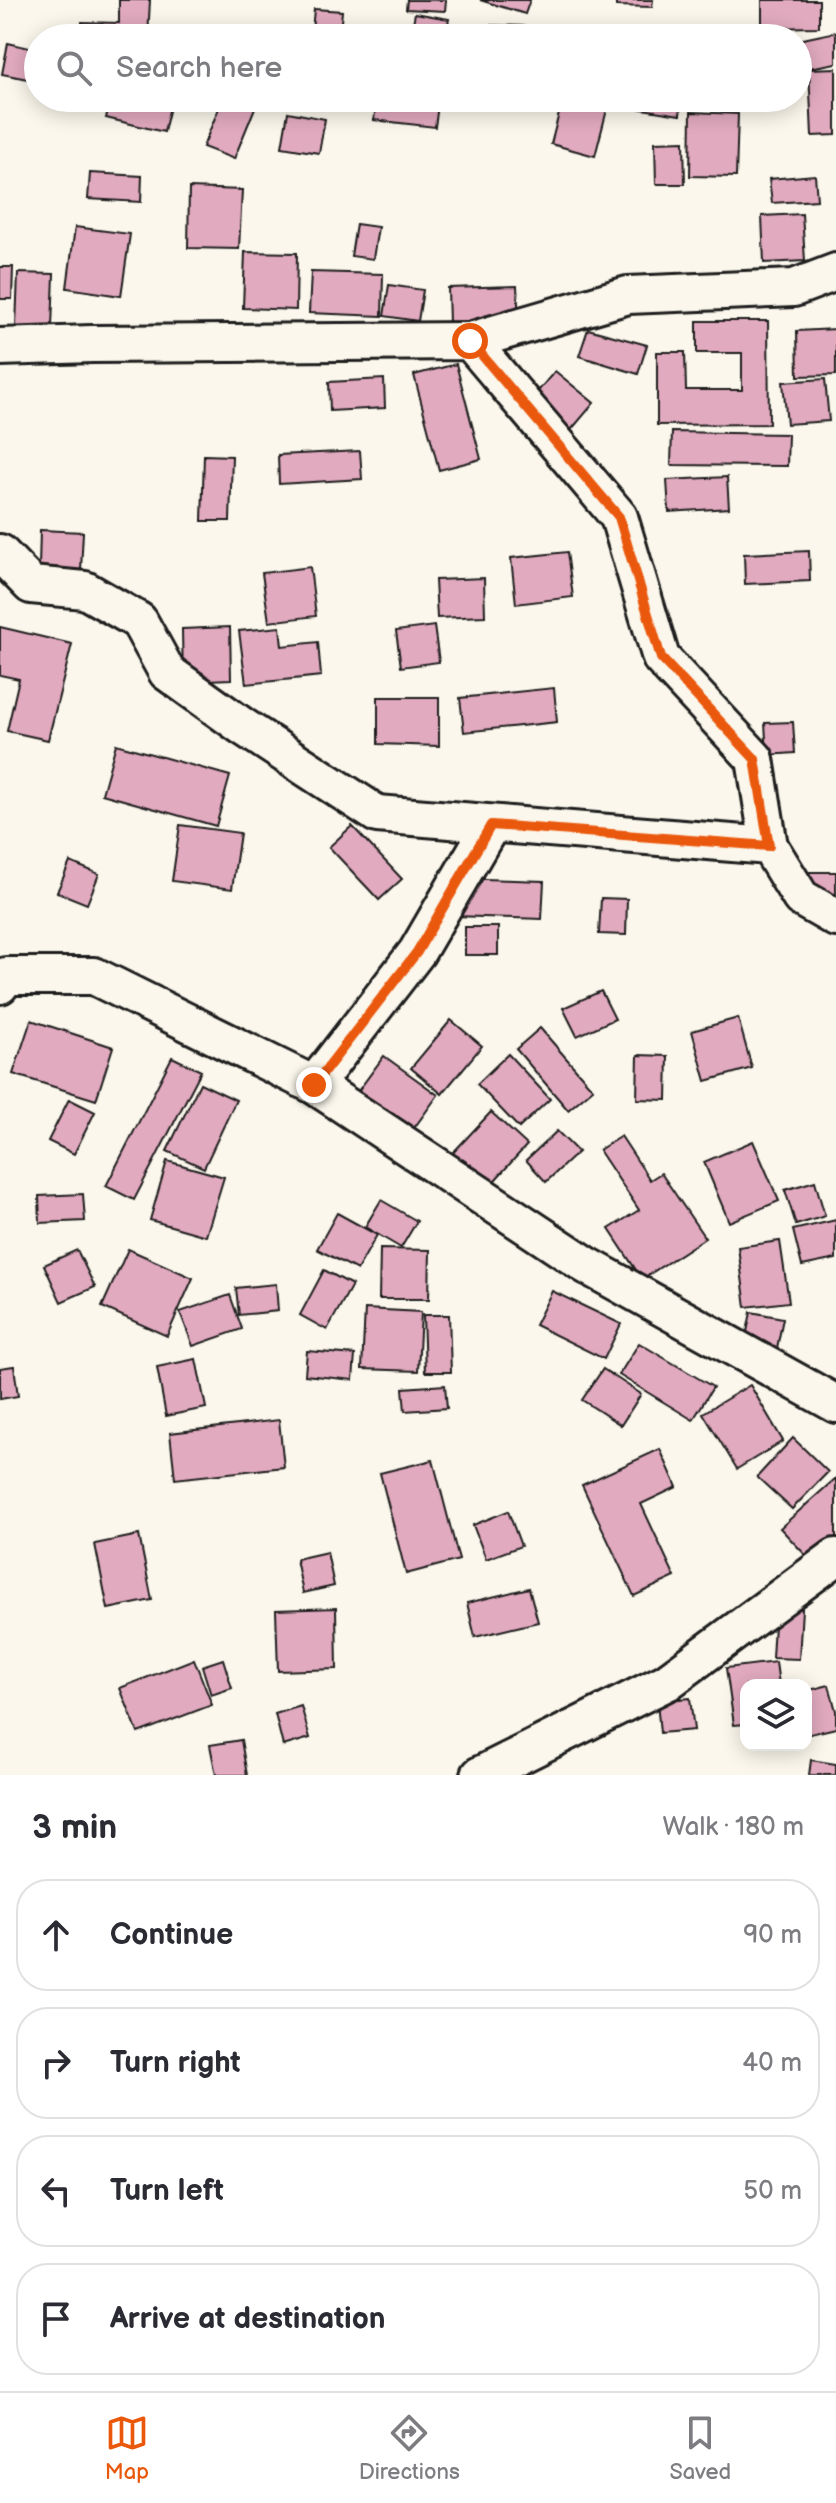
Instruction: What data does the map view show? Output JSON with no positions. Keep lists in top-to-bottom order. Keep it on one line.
{"page":{"search":"Search here","heading":["3 min","Walk · 180 m"],"list":[["Continue","90 m"],["Turn right","40 m"],["Turn left","50 m"],"Arrive at destination"],"nav":["Map","Directions","Saved"]}}
